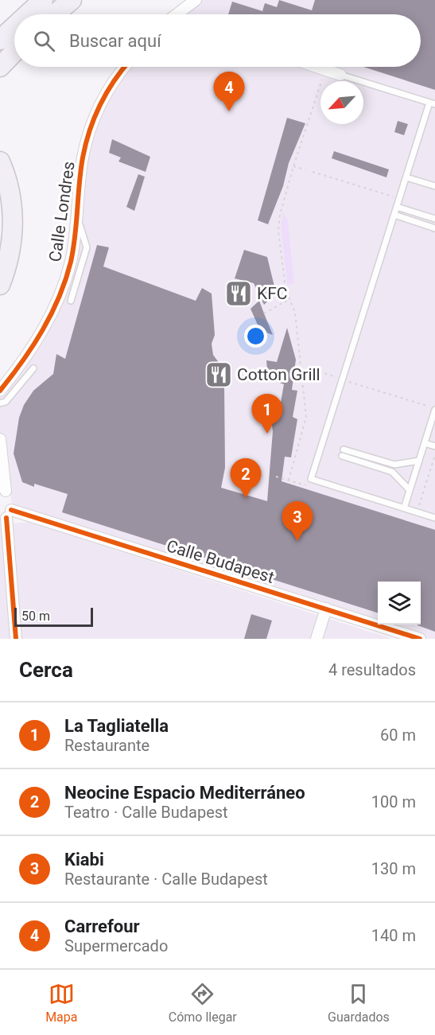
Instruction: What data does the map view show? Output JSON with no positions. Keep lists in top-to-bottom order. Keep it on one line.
{"streets":{"street":["Calle Londres","Calle Budapest"]},"places":{"restaurant":["KFC","Cotton Grill"]},"scale_bar":"50 m","north":"bottom left","page":{"search":"Buscar aquí","pins":["4","1","2","3"],"scale":"50 m","heading":["Cerca","4 resultados"],"list":[{"mark":"1","name":"La Tagliatella","note":"Restaurante","value":"60 m"},{"mark":"2","name":"Neocine Espacio Mediterráneo","note":"Teatro · Calle Budapest","value":"100 m"},{"mark":"3","name":"Kiabi","note":"Restaurante · Calle Budapest","value":"130 m"},{"mark":"4","name":"Carrefour","note":"Supermercado","value":"140 m"}],"nav":["Mapa","Cómo llegar","Guardados"]}}
